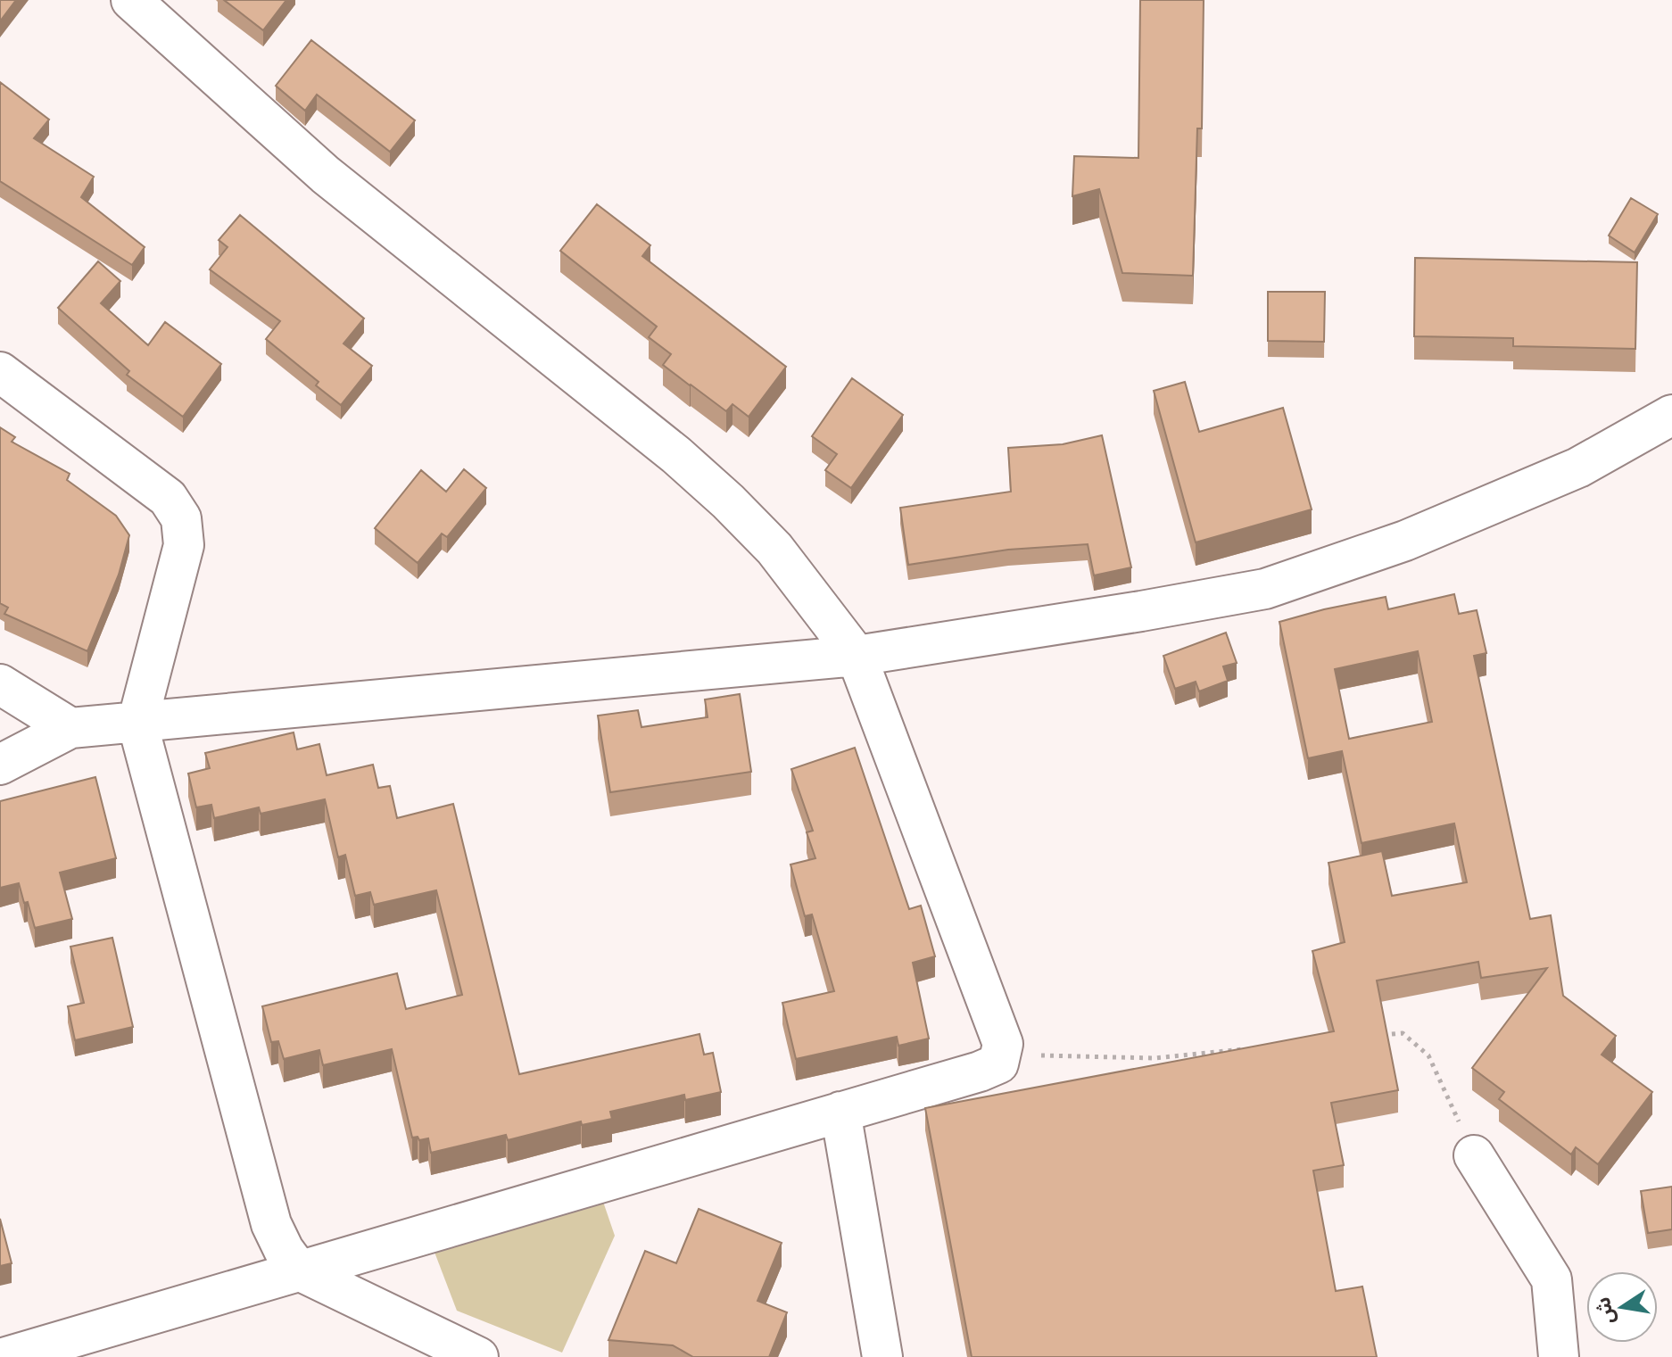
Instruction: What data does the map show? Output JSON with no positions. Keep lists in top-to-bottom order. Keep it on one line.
{"north":"left"}
